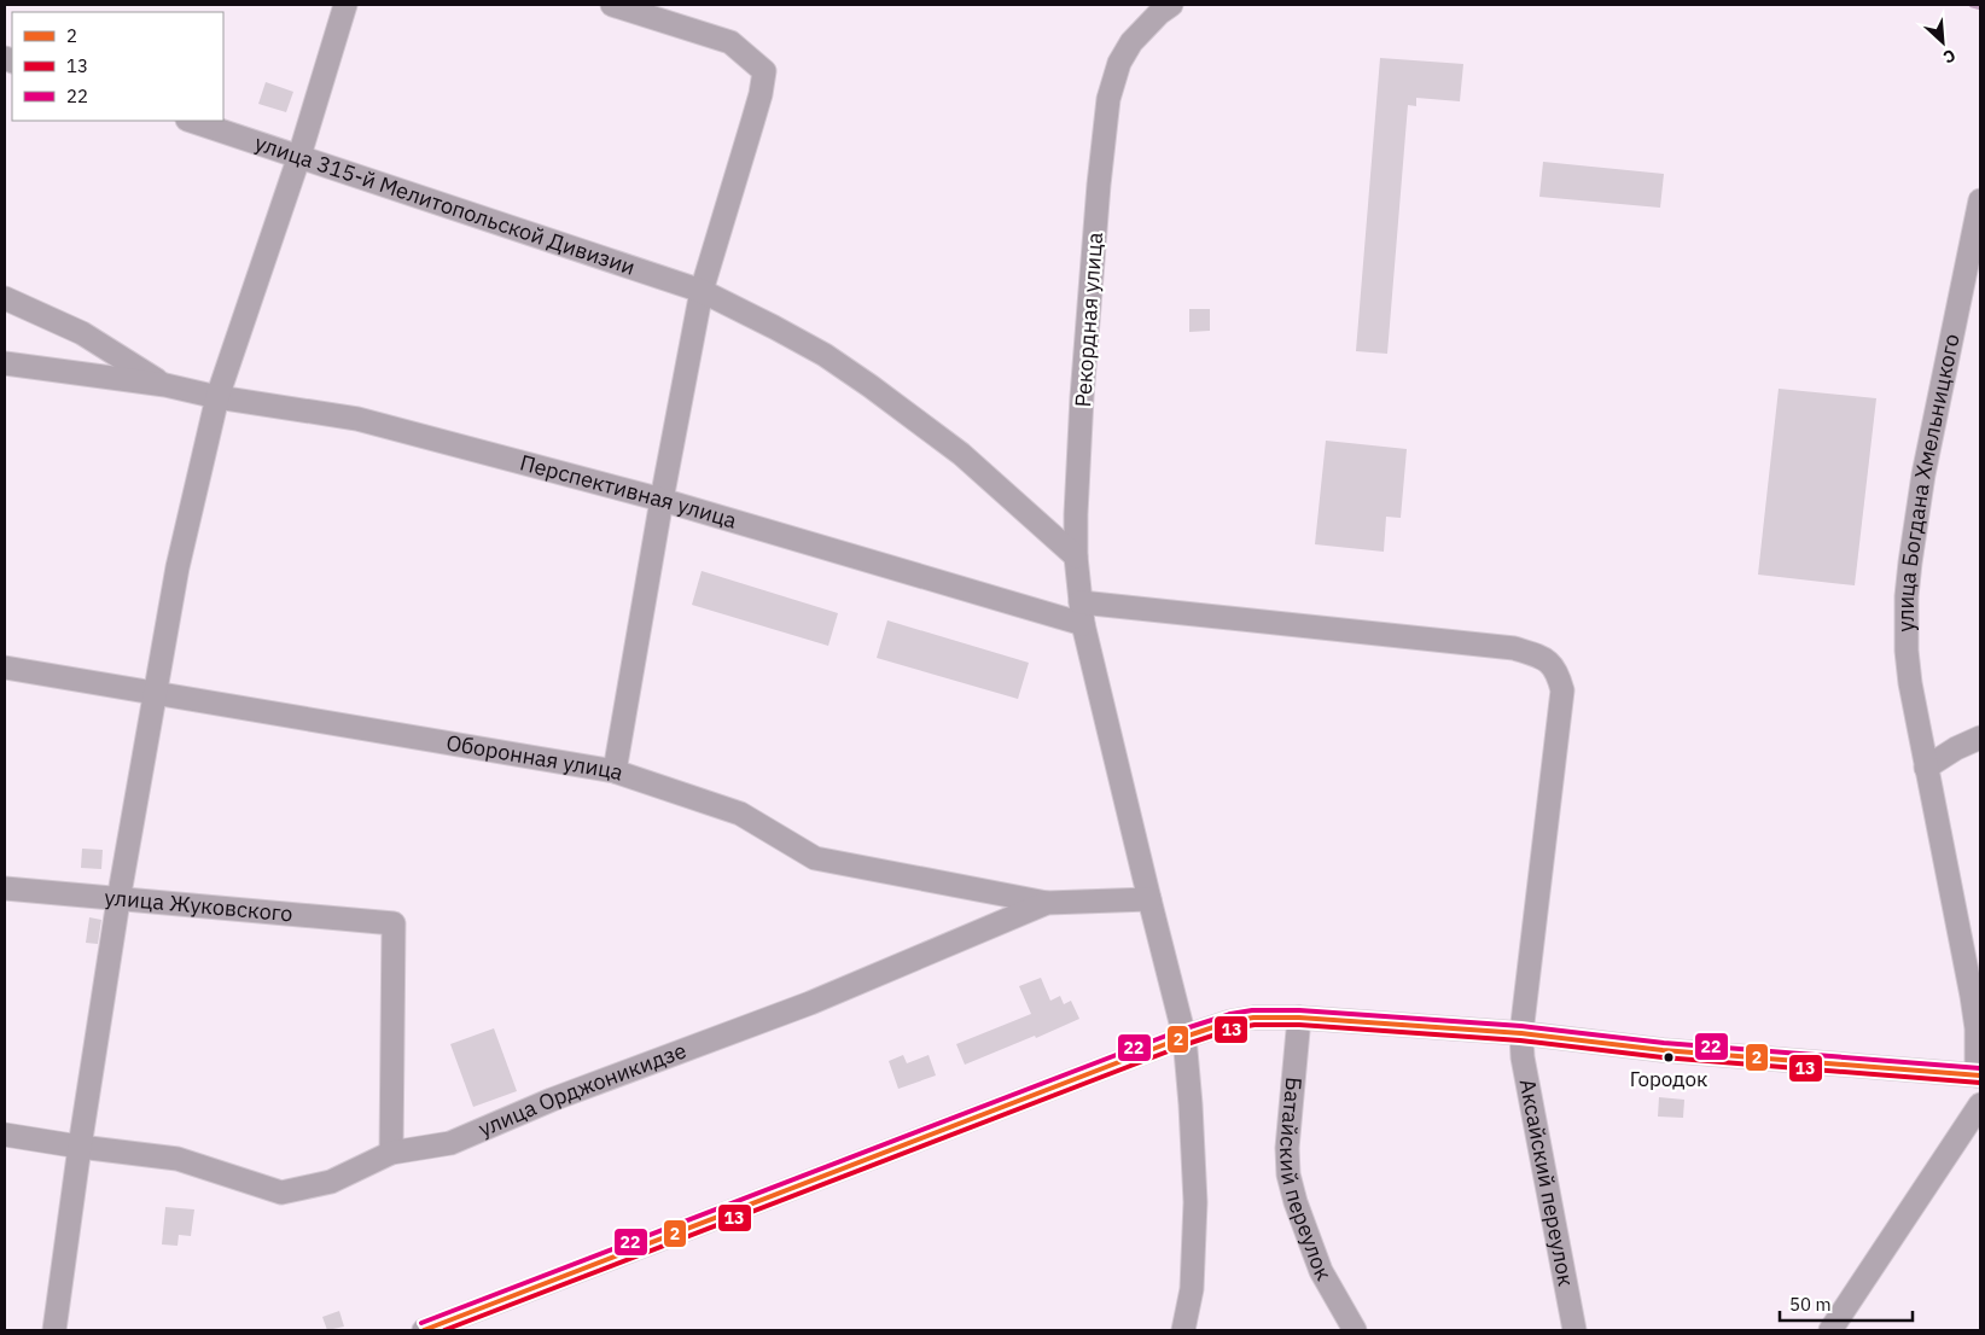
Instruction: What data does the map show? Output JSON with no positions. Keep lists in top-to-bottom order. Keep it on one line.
{"streets":{"street":["улица 315-й Мелитопольской Дивизии","Рекордная улица","улица Богдана Хмельницкого","Перспективная улица","Оборонная улица","улица Жуковского","улица Орджоникидзе","Батайский переулок","Аксайский переулок"]},"crossings":[["улица 315-й Мелитопольской Дивизии","Рекордная улица"],["Рекордная улица","Перспективная улица"],["Рекордная улица","улица Орджоникидзе"],["Перспективная улица","Аксайский переулок"],["Оборонная улица","улица Орджоникидзе"],["улица Жуковского","улица Орджоникидзе"]],"places":["Городок"],"lines":["transit line 22","transit line 2","transit line 13"],"legend":["2","13","22"],"scale_bar":"50 m","north":"bottom right"}
